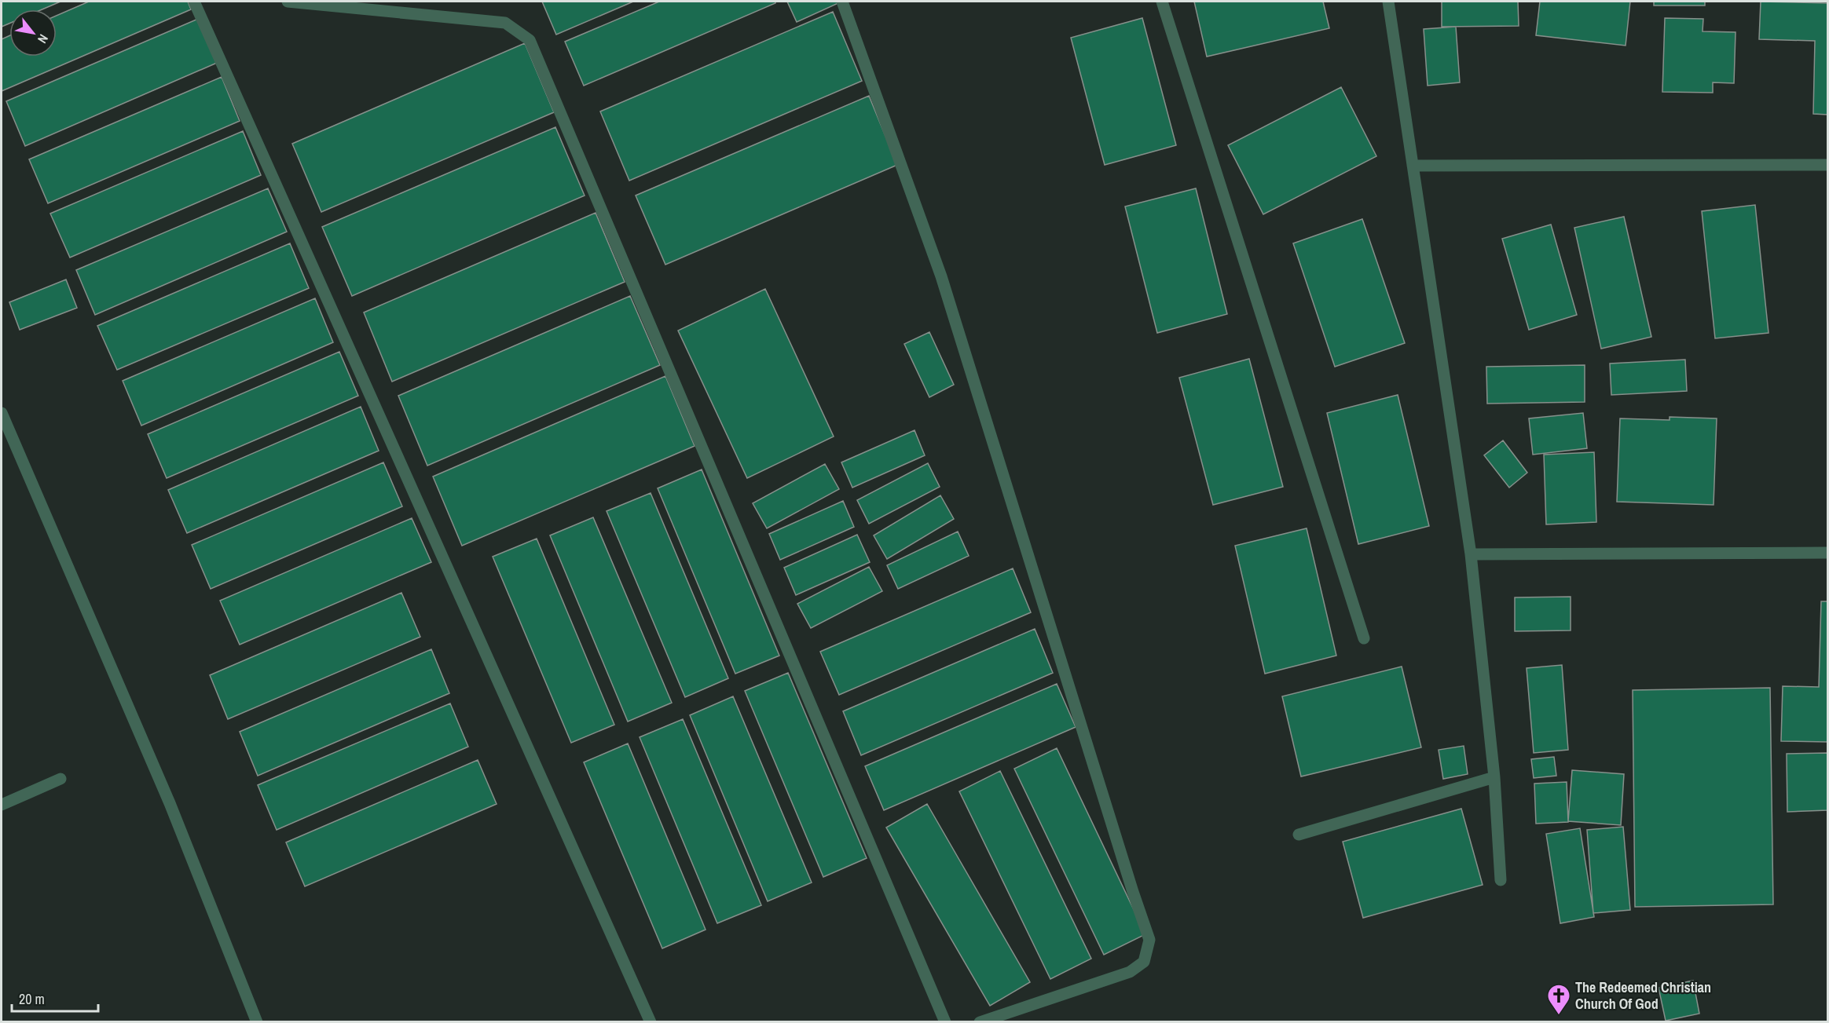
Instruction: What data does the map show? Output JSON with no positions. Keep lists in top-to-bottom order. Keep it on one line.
{"places":{"church":["The Redeemed Christian Church Of God"]},"scale_bar":"20 m","north":"bottom right"}
